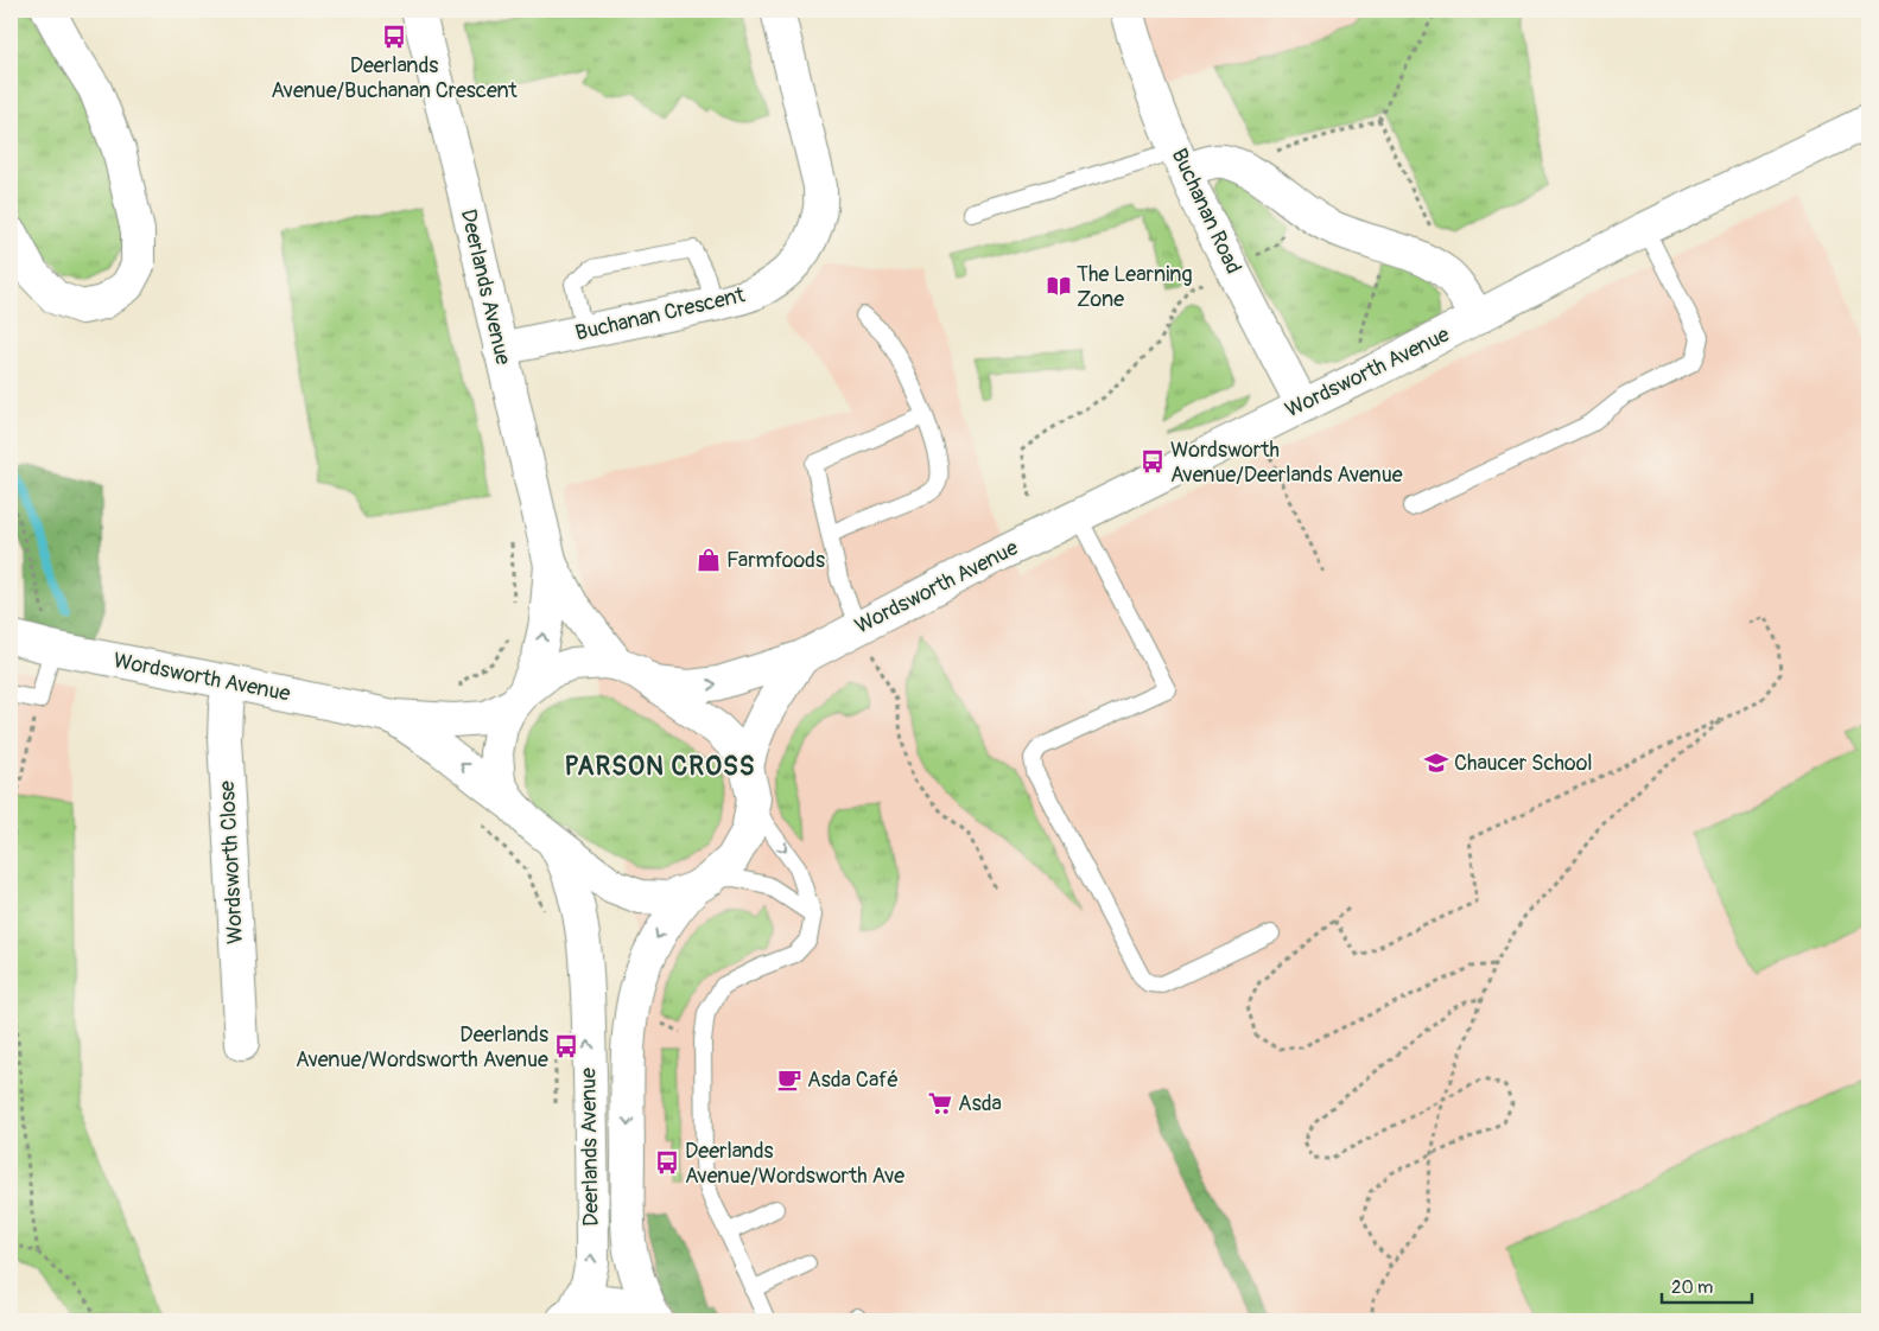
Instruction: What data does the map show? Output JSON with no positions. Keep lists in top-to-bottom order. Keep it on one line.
{"streets":{"street":["Buchanan Road","Deerlands Avenue","Buchanan Crescent","Wordsworth Avenue","Wordsworth Close"]},"crossings":[["Buchanan Road","Wordsworth Avenue"],["Deerlands Avenue","Buchanan Crescent"],["Deerlands Avenue","Wordsworth Avenue"],["Wordsworth Avenue","Wordsworth Close"]],"districts":["PARSON CROSS"],"places":{"bus stop":["Deerlands Avenue/Buchanan Crescent","Wordsworth Avenue/Deerlands Avenue","Deerlands Avenue/Wordsworth Avenue","Deerlands Avenue/Wordsworth Ave"],"library":["The Learning Zone"],"shop":["Farmfoods"],"school or university":["Chaucer School"],"cafe":["Asda Café"],"supermarket":["Asda"]},"scale_bar":"20 m"}
